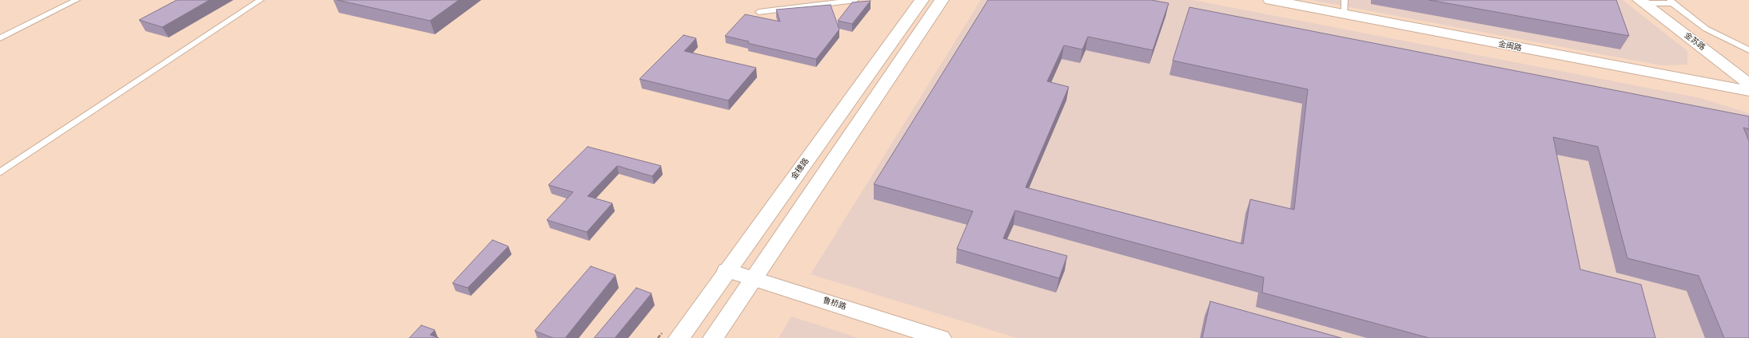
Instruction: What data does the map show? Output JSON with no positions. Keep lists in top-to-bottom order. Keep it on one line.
{"streets":{"street":["金苏路","金闽路","金穗路","鲁桥路"]},"crossings":[["金穗路","鲁桥路"]]}
